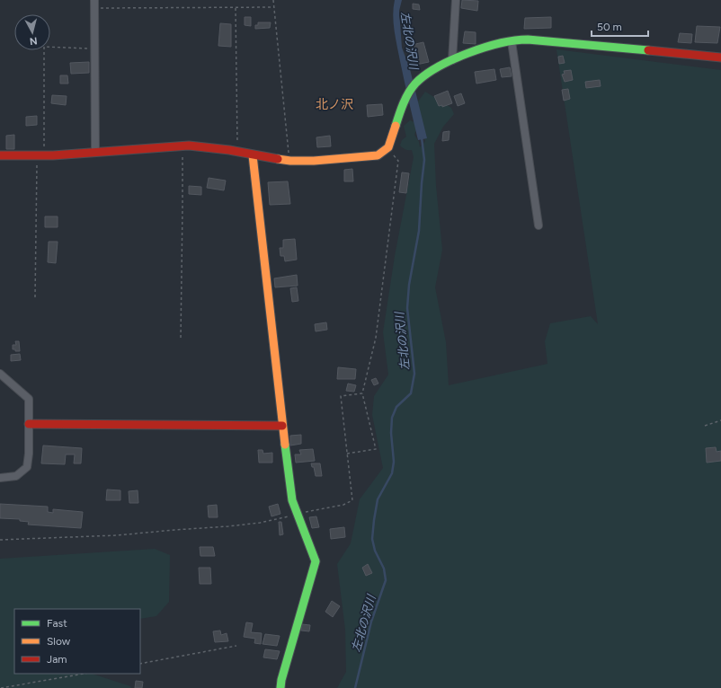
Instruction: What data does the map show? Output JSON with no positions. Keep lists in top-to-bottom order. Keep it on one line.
{"districts":["北ノ沢"],"water":["左北の沢川"],"legend":["Fast","Slow","Jam"],"scale_bar":"50 m","north":"bottom"}
